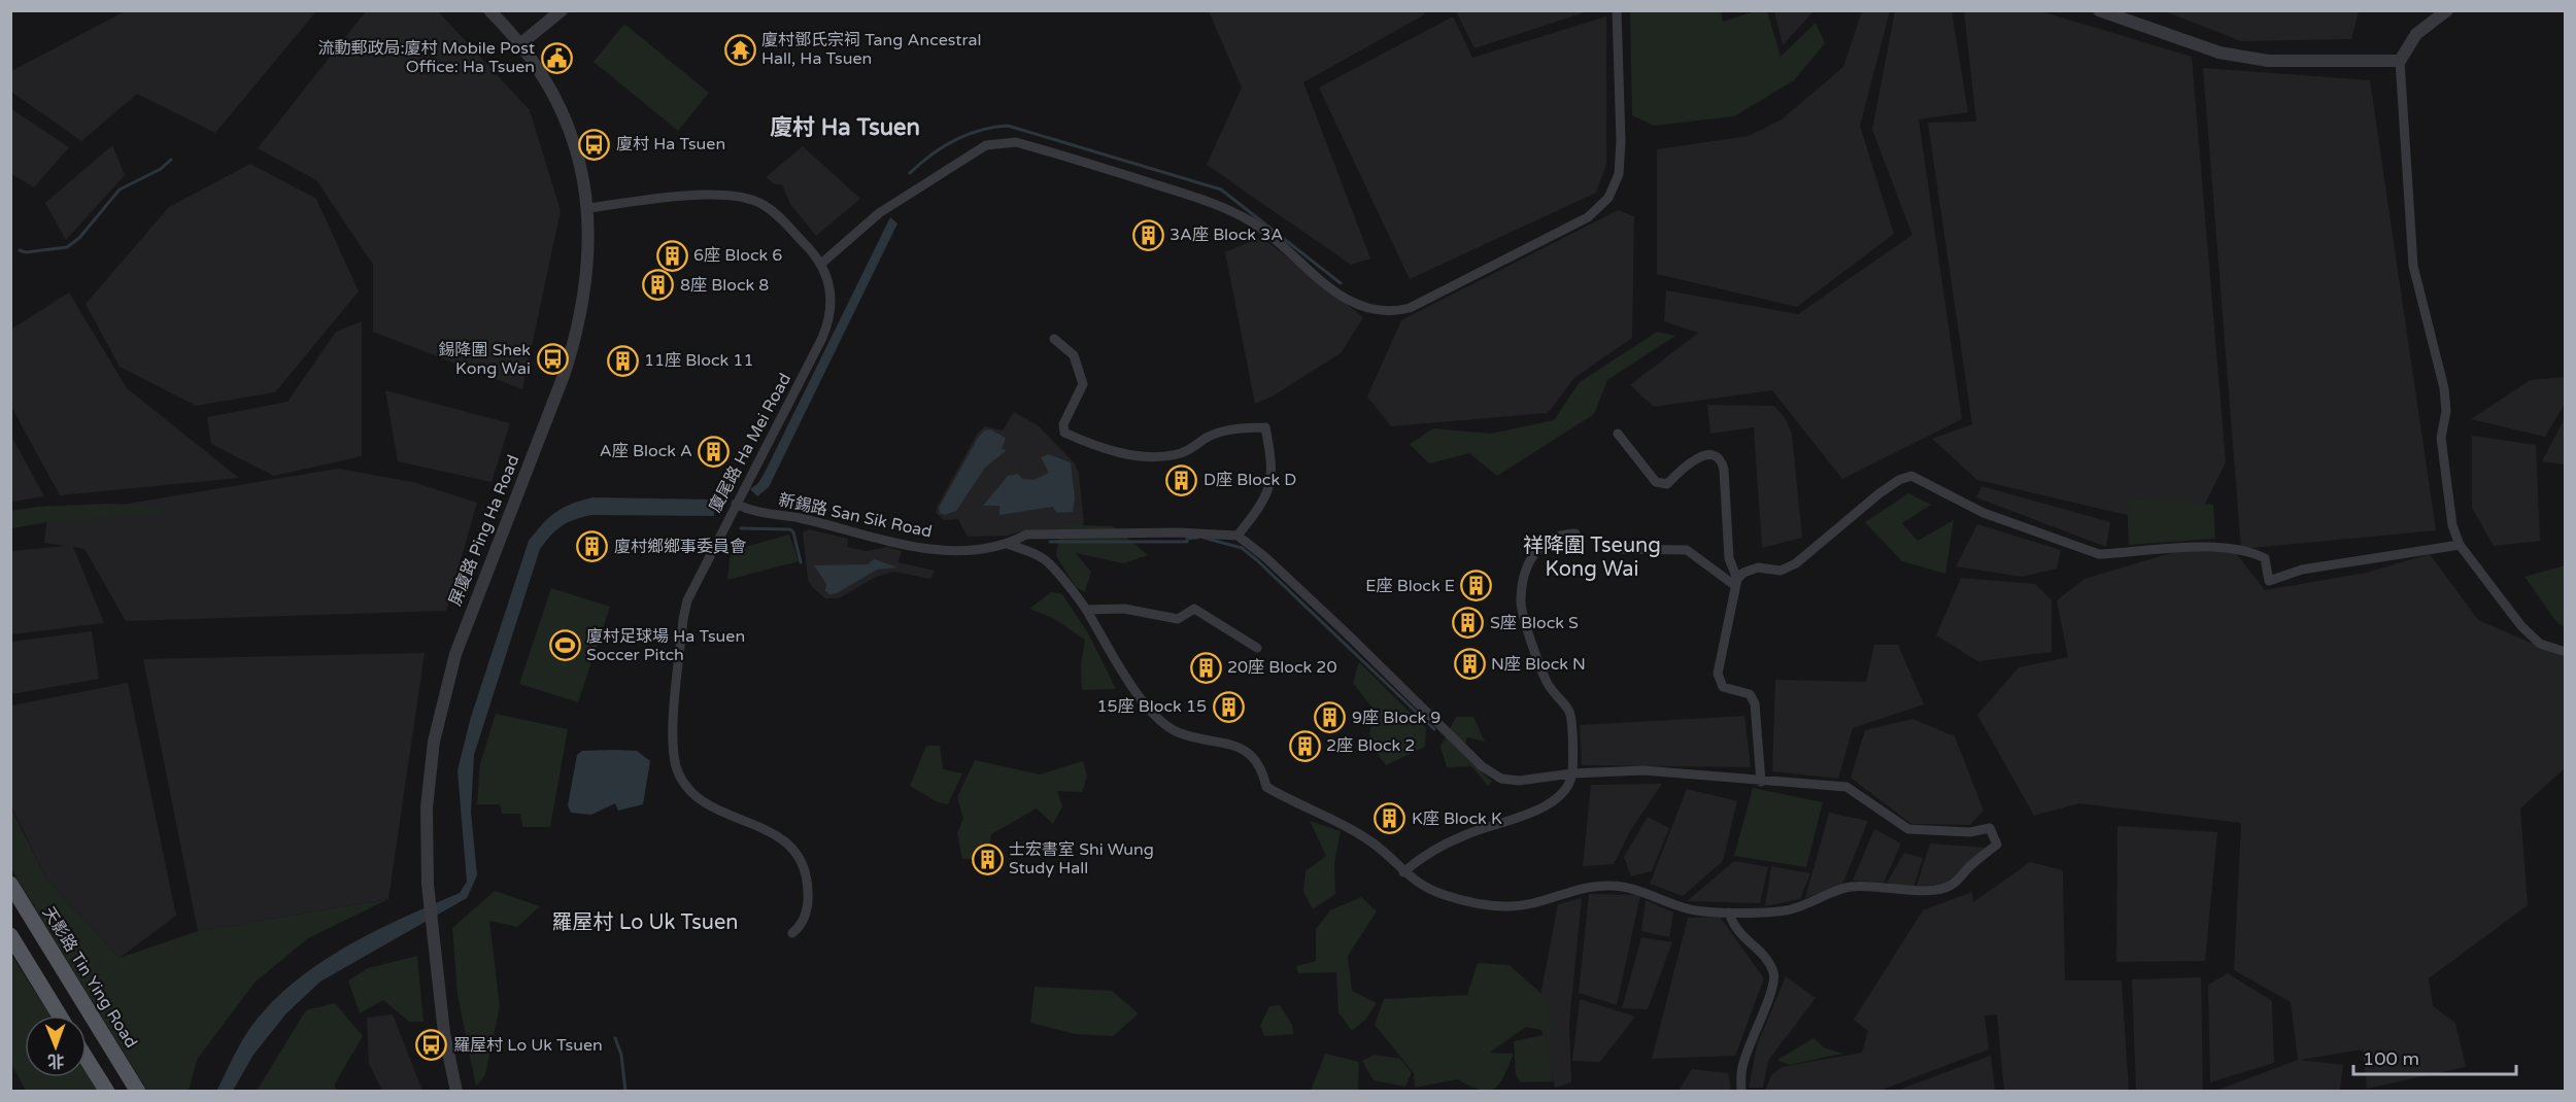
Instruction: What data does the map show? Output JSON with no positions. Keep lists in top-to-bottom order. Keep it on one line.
{"streets":{"main road":["天影路 Tin Ying Road"],"street":["廈尾路 Ha Mei Road","新錫路 San Sik Road","屏廈路 Ping Ha Road"]},"crossings":[["廈尾路 Ha Mei Road","新錫路 San Sik Road"],["廈尾路 Ha Mei Road","屏廈路 Ping Ha Road"]],"districts":["廈村 Ha Tsuen","祥降圍 Tseung Kong Wai","羅屋村 Lo Uk Tsuen"],"places":{"temple":["廈村鄧氏宗祠 Tang Ancestral Hall, Ha Tsuen"],"public building":["流動郵政局:廈村 Mobile Post Office: Ha Tsuen"],"bus stop":["廈村 Ha Tsuen","錫降圍 Shek Kong Wai","羅屋村 Lo Uk Tsuen"],"building":["3A座 Block 3A","6座 Block 6","8座 Block 8","11座 Block 11","A座 Block A","D座 Block D","廈村鄉鄉事委員會","E座 Block E","S座 Block S","N座 Block N","20座 Block 20","15座 Block 15","9座 Block 9","2座 Block 2","K座 Block K","士宏書室 Shi Wung Study Hall"],"sports":["廈村足球場 Ha Tsuen Soccer Pitch"]},"scale_bar":"100 m","north":"bottom"}
